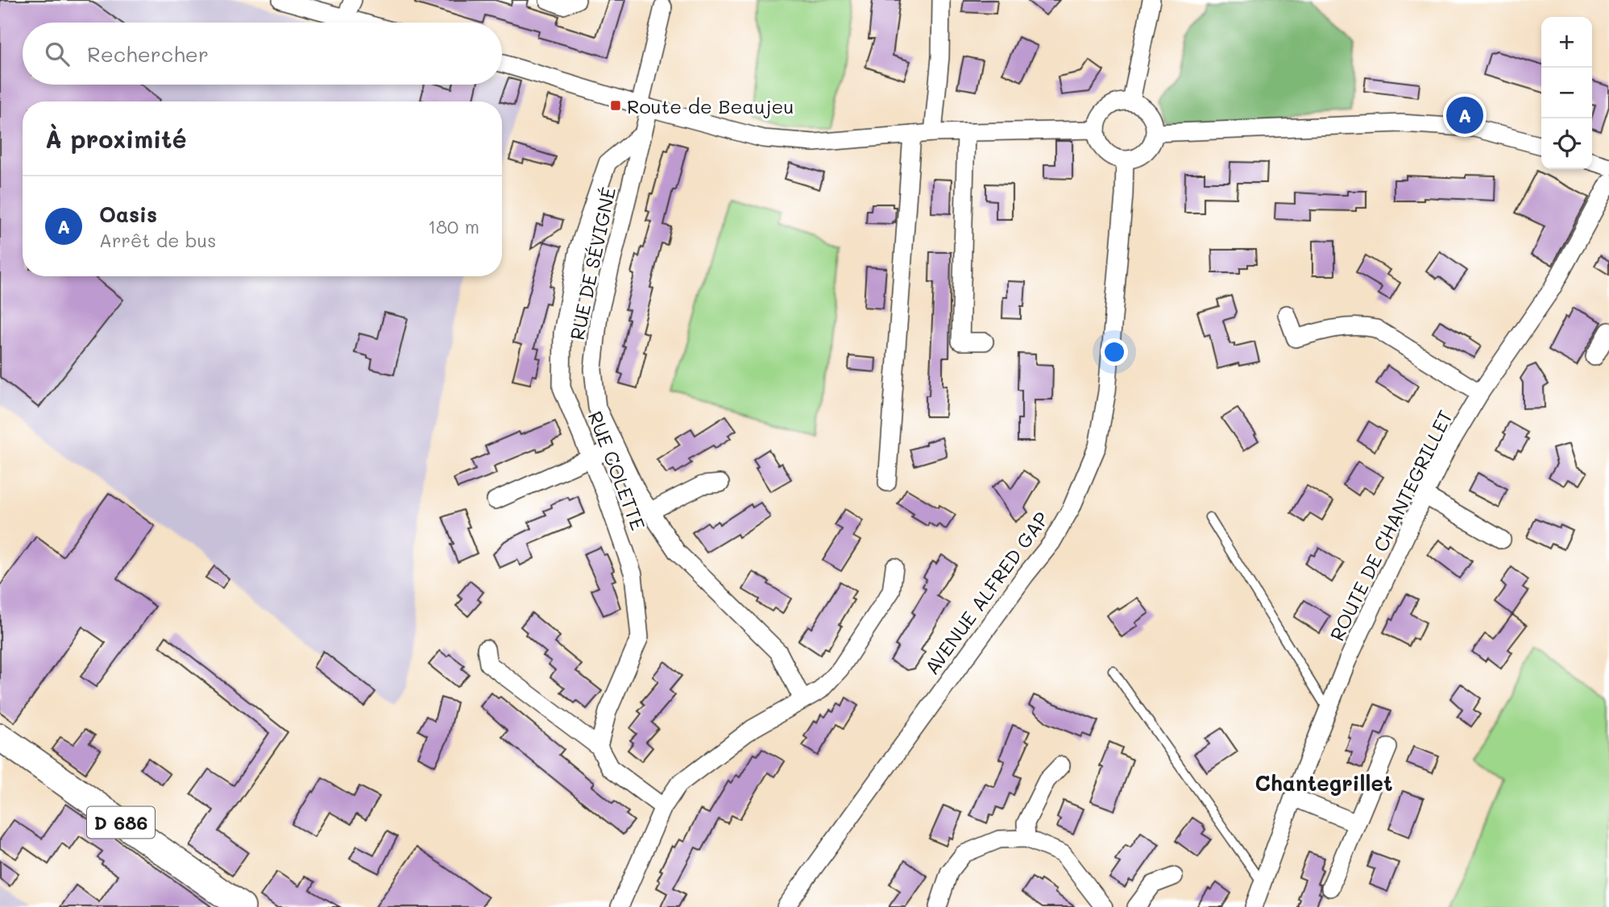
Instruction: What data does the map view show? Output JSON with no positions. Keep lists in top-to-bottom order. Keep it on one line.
{"streets":{"main road":["D 686"],"street":["RUE DE SÉVIGNÉ","RUE COLETTE","ROUTE DE CHANTEGRILLET","AVENUE ALFRED GAP"]},"crossings":[["RUE DE SÉVIGNÉ","RUE COLETTE"]],"districts":["Chantegrillet"],"places":{"transit":["Route de Beaujeu"]},"page":{"map_buttons":["+","−"],"search":"Rechercher","pins":"A","heading":"À proximité","list":[{"mark":"A","name":"Oasis","note":"Arrêt de bus","value":"180 m"}]}}
